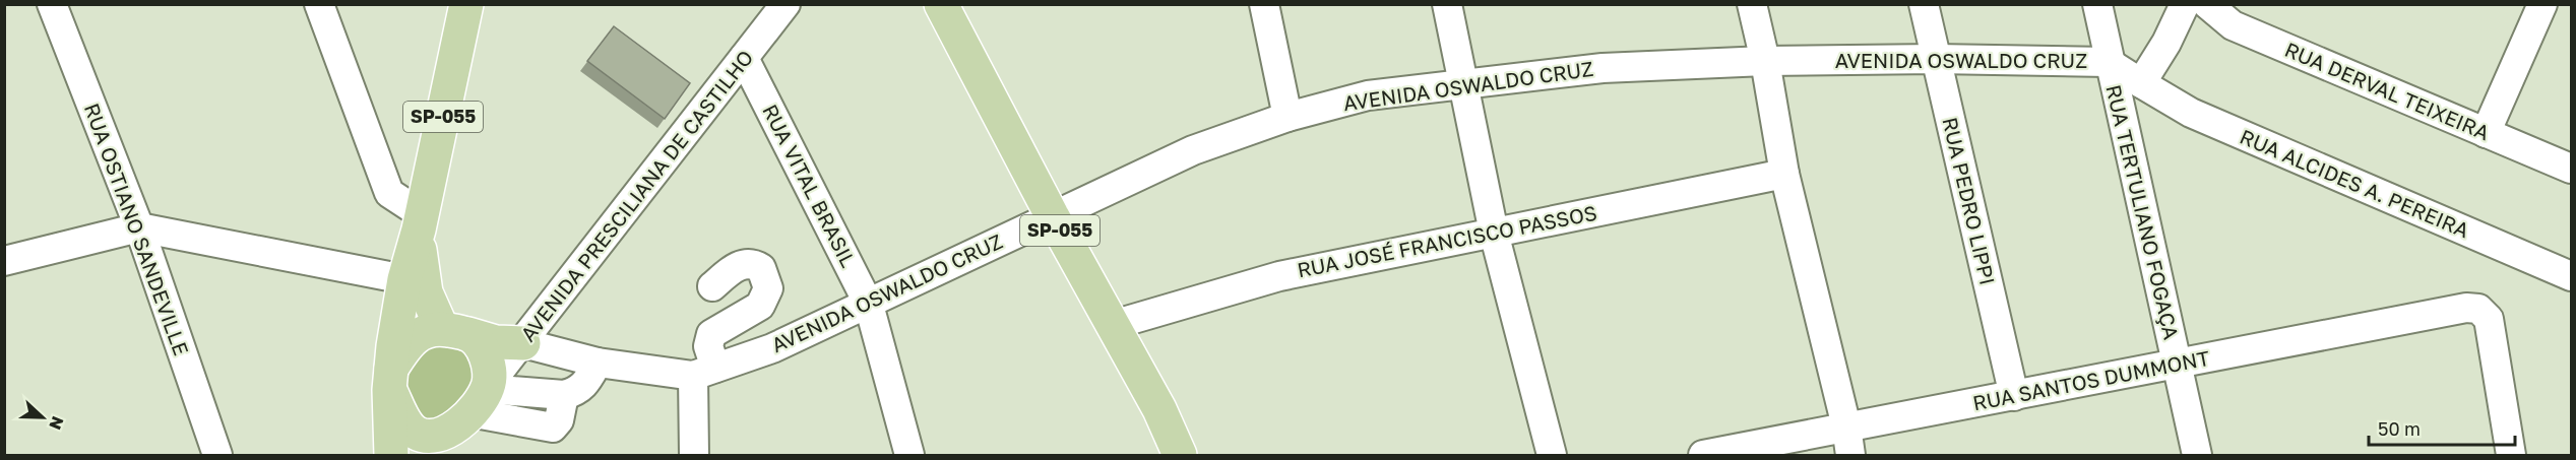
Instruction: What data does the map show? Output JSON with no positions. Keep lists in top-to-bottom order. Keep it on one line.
{"streets":{"main road":["SP-055"],"street":["AVENIDA OSWALDO CRUZ","RUA DERVAL TEIXEIRA","RUA ALCIDES A. PEREIRA","RUA VITAL BRASIL","AVENIDA PRESCILIANA DE CASTILHO","RUA PEDRO LIPPI","RUA TERTULIANO FOGAÇA","RUA OSTIANO SANDEVILLE","RUA JOSÉ FRANCISCO PASSOS","RUA SANTOS DUMMONT"]},"crossings":[["AVENIDA OSWALDO CRUZ","SP-055"],["AVENIDA OSWALDO CRUZ","RUA ALCIDES A. PEREIRA"],["AVENIDA OSWALDO CRUZ","RUA VITAL BRASIL"],["AVENIDA OSWALDO CRUZ","AVENIDA PRESCILIANA DE CASTILHO"],["AVENIDA OSWALDO CRUZ","RUA PEDRO LIPPI"],["AVENIDA OSWALDO CRUZ","RUA TERTULIANO FOGAÇA"],["SP-055","AVENIDA PRESCILIANA DE CASTILHO"],["SP-055","RUA JOSÉ FRANCISCO PASSOS"],["RUA ALCIDES A. PEREIRA","RUA TERTULIANO FOGAÇA"],["RUA VITAL BRASIL","AVENIDA PRESCILIANA DE CASTILHO"],["RUA PEDRO LIPPI","RUA SANTOS DUMMONT"],["RUA TERTULIANO FOGAÇA","RUA SANTOS DUMMONT"]],"scale_bar":"50 m","north":"right"}
